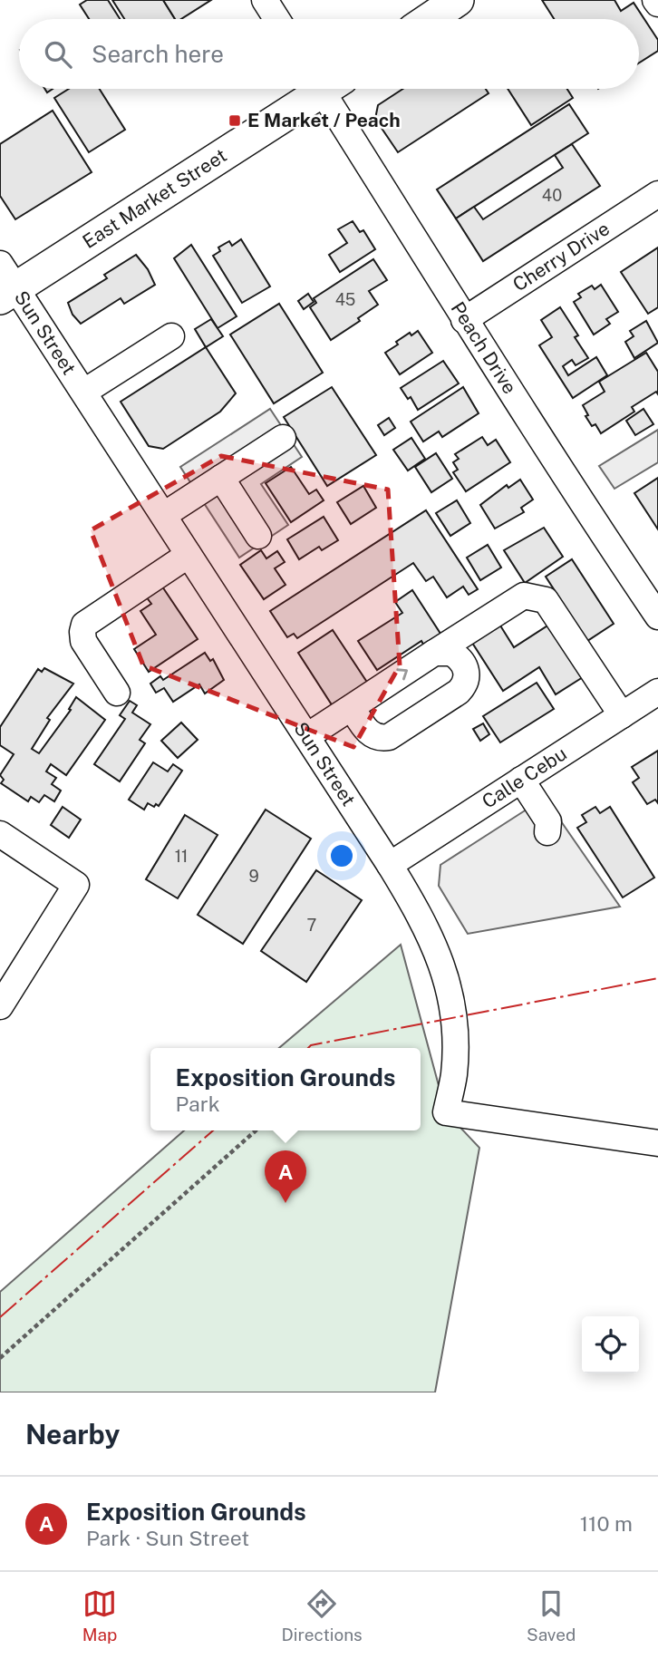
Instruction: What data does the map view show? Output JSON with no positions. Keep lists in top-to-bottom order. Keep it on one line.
{"streets":{"main road":["East Market Street"],"street":["Cherry Drive","Sun Street","Peach Drive","Calle Cebu"]},"crossings":[["East Market Street","Sun Street"],["Cherry Drive","Peach Drive"],["Sun Street","Calle Cebu"]],"places":{"transit":["E Market / Peach"]},"house_numbers":["40","45","11","9","7"],"page":{"search":"Search here","popup":["Exposition Grounds","Park"],"pins":"A","heading":"Nearby","list":[{"mark":"A","name":"Exposition Grounds","note":"Park · Sun Street","value":"110 m"}],"nav":["Map","Directions","Saved"]}}
